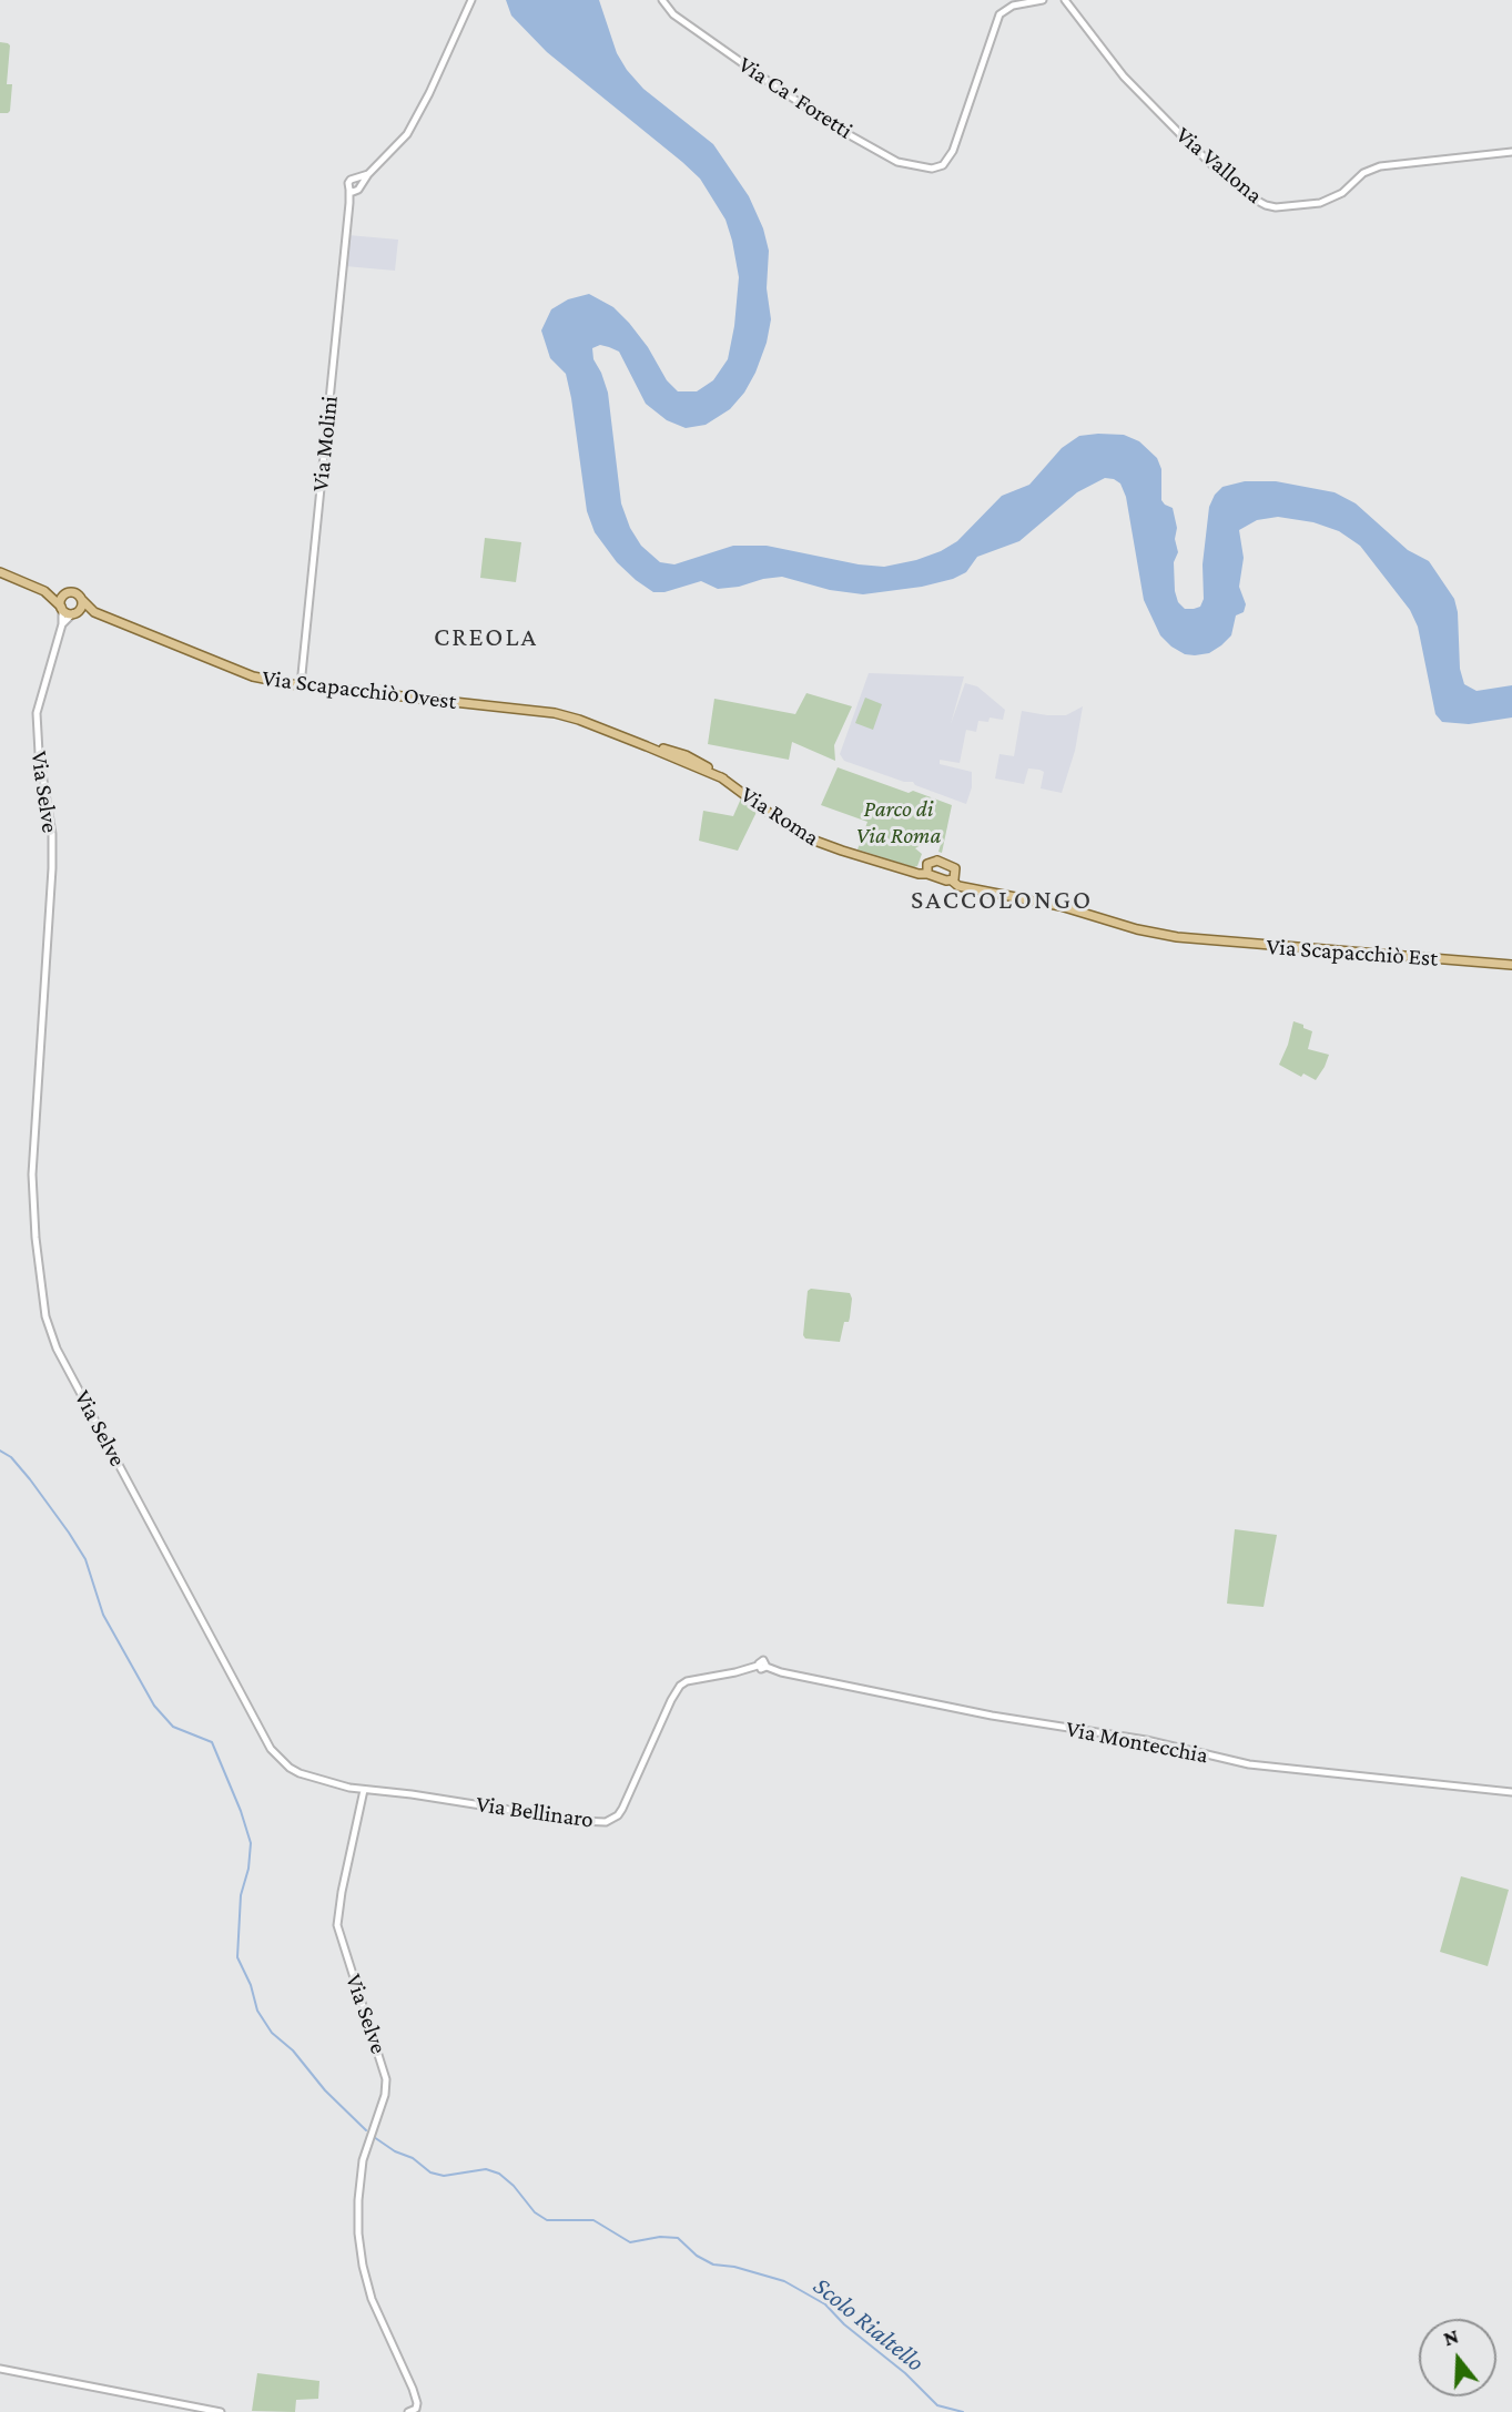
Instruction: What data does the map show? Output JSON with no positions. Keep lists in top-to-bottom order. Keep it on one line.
{"streets":{"main road":["Via Scapacchiò Ovest","Via Roma","Via Scapacchiò Est"],"street":["Via Ca' Foretti","Via Vallona","Via Molini","Via Selve","Via Montecchia","Via Bellinaro"]},"crossings":[["Via Molini","Via Scapacchiò Ovest"],["Via Scapacchiò Ovest","Via Selve"],["Via Scapacchiò Ovest","Via Roma"],["Via Selve","Via Bellinaro"],["Via Roma","Via Scapacchiò Est"],["Via Montecchia","Via Bellinaro"]],"districts":["CREOLA","SACCOLONGO"],"water":["Scolo Rialtello"],"parks":["Parco di Via Roma"],"north":"top"}
